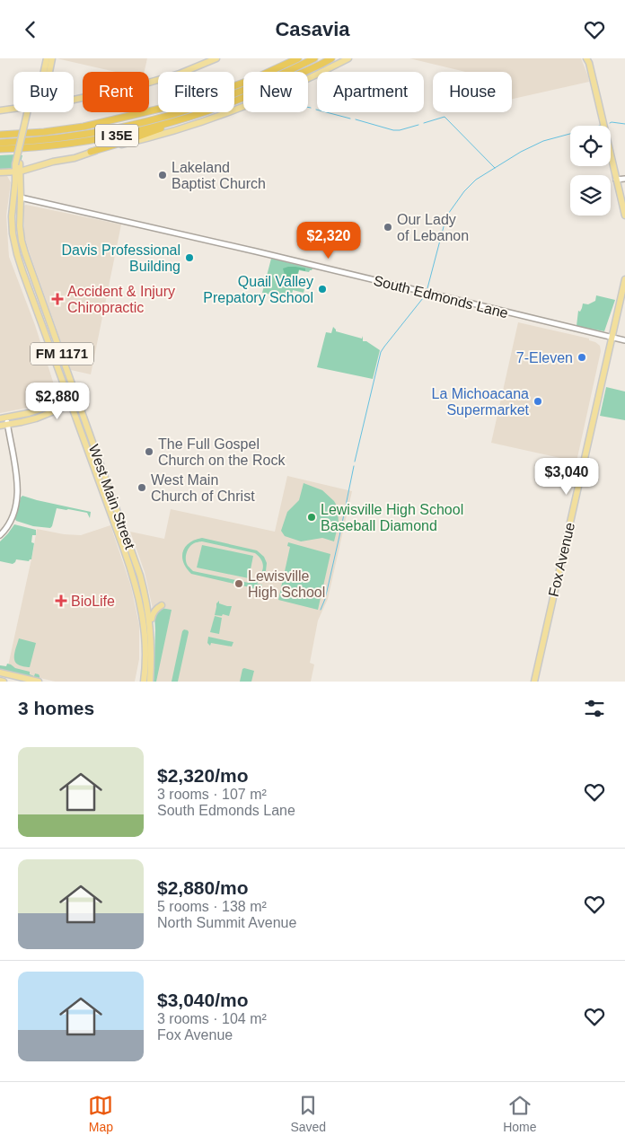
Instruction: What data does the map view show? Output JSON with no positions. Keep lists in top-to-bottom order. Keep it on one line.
{"streets":{"highway":["I 35E"],"main road":["FM 1171","West Main Street","Fox Avenue"],"street":["South Edmonds Lane"]},"crossings":[["South Edmonds Lane","West Main Street"],["South Edmonds Lane","Fox Avenue"]],"places":{"other":["Lakeland Baptist Church","Our Lady of Lebanon","Davis Professional Building","Quail Valley Prepatory School","7-Eleven","La Michoacana Supermarket","The Full Gospel Church on the Rock","West Main Church of Christ","Lewisville High School Baseball Diamond","Lewisville High School"],"health":["Accident & Injury Chiropractic","BioLife"]},"page":{"header":"Casavia","chip":["Buy","Rent","Filters","New","Apartment","House"],"price":["$2,320","$2,880","$3,040"],"heading":"3 homes","list":[{"name":"$2,320/mo","note":"3 rooms · 107 m² · South Edmonds Lane"},{"name":"$2,880/mo","note":"5 rooms · 138 m² · North Summit Avenue"},{"name":"$3,040/mo","note":"3 rooms · 104 m² · Fox Avenue"}],"tabs":["Map","Saved","Home"]}}
